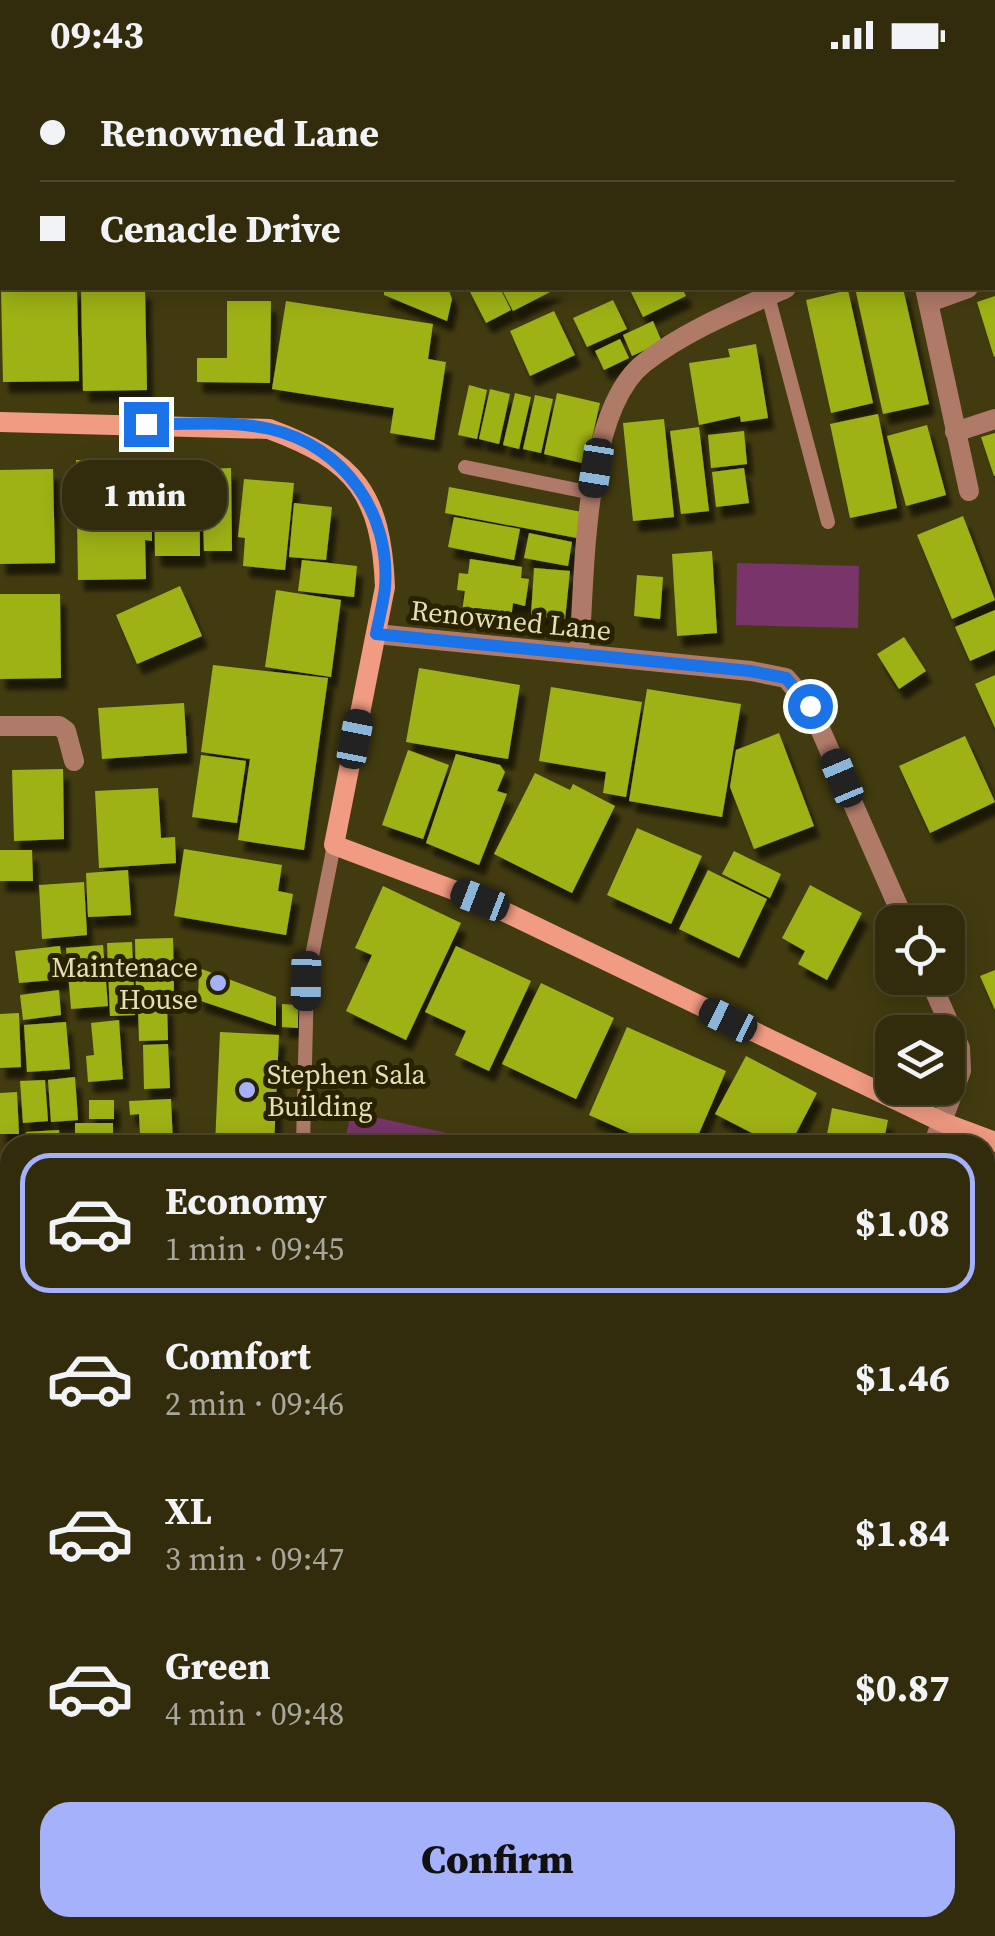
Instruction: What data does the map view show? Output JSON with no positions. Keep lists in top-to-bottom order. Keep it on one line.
{"streets":{"street":["Renowned Lane"]},"places":["Maintenace House","Stephen Sala Building"],"page":{"status":"09:43","banner":["Renowned Lane","Cenacle Drive"],"bubble":"1 min","list":[{"name":"Economy","note":"1 min · 09:45","value":"$1.08"},{"name":"Comfort","note":"2 min · 09:46","value":"$1.46"},{"name":"XL","note":"3 min · 09:47","value":"$1.84"},{"name":"Green","note":"4 min · 09:48","value":"$0.87"}],"buttons":"Confirm"}}
